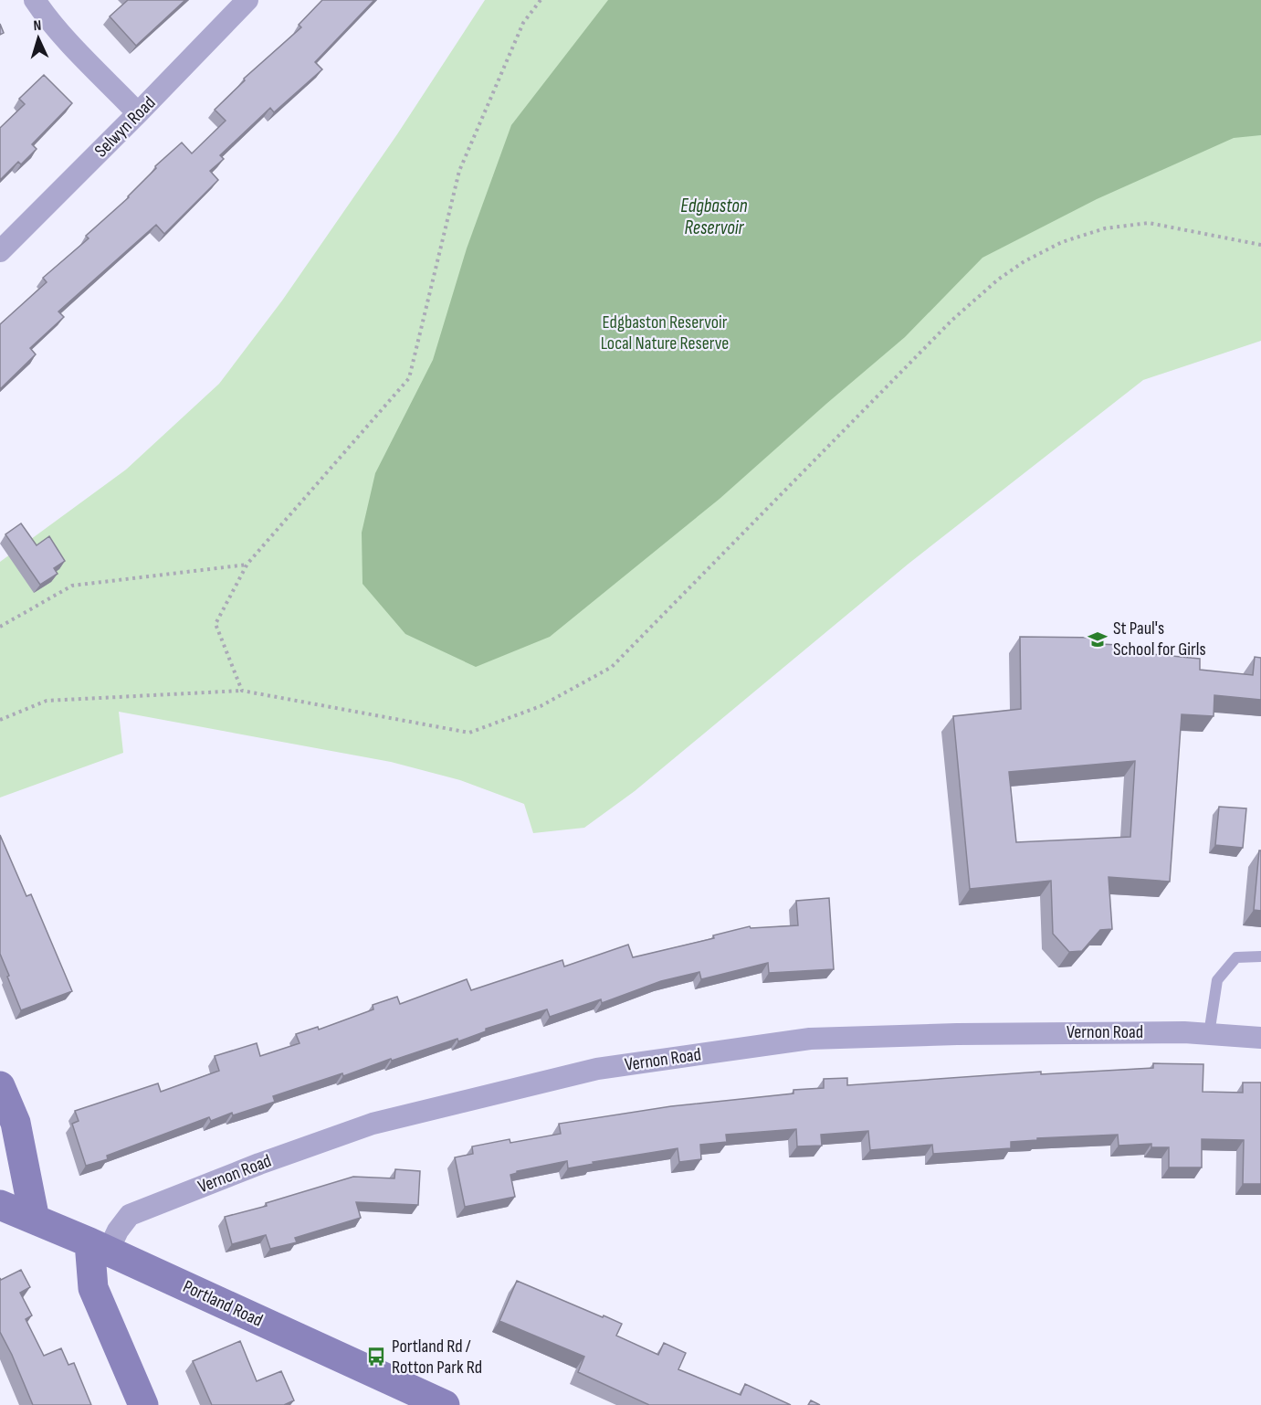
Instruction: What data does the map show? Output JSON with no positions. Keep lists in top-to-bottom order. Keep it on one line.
{"streets":{"main road":["Portland Road"],"street":["Selwyn Road","Vernon Road"]},"crossings":[["Vernon Road","Portland Road"]],"water":["Edgbaston Reservoir"],"parks":["Edgbaston Reservoir Local Nature Reserve"],"places":{"school or university":["St Paul's School for Girls"],"bus stop":["Portland Rd / Rotton Park Rd"]},"north":"top"}
